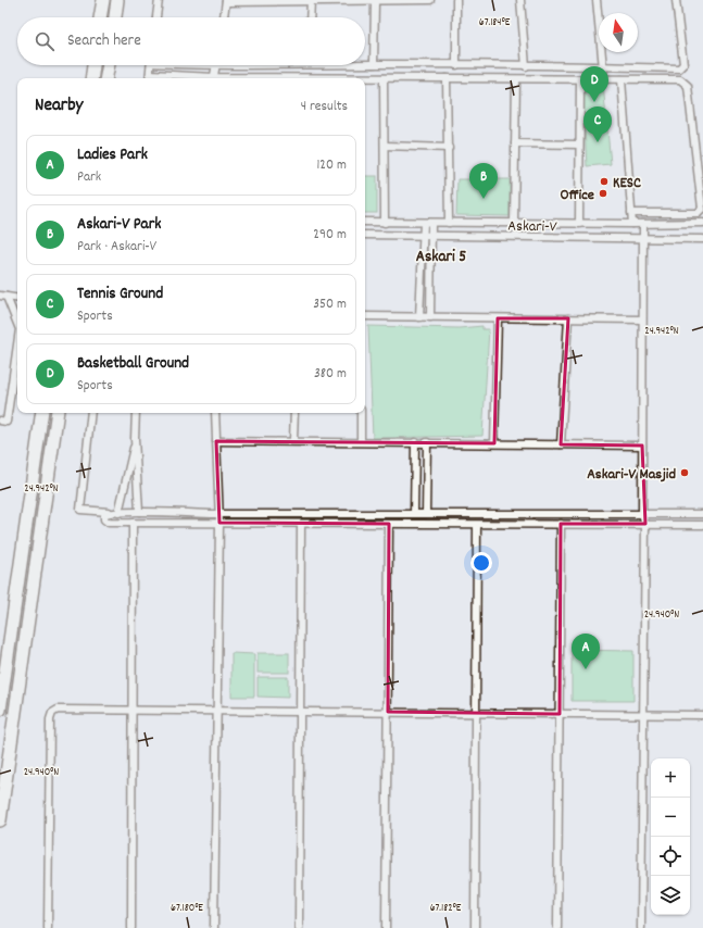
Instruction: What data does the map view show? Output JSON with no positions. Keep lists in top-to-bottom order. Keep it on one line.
{"streets":{"street":["Askari-V"]},"districts":["Askari 5"],"places":["KESC","Office","Askari-V Masjid"],"north":"top","page":{"search":"Search here","pins":["D","C","B","A"],"heading":["Nearby","4 results"],"list":[{"mark":"A","name":"Ladies Park","note":"Park","value":"120 m"},{"mark":"B","name":"Askari-V Park","note":"Park · Askari-V","value":"290 m"},{"mark":"C","name":"Tennis Ground","note":"Sports","value":"350 m"},{"mark":"D","name":"Basketball Ground","note":"Sports","value":"380 m"}],"map_buttons":["+","−"]},"coordinates":["67.184°E","24.942°N","24.940°N","67.180°E","67.182°E"]}
